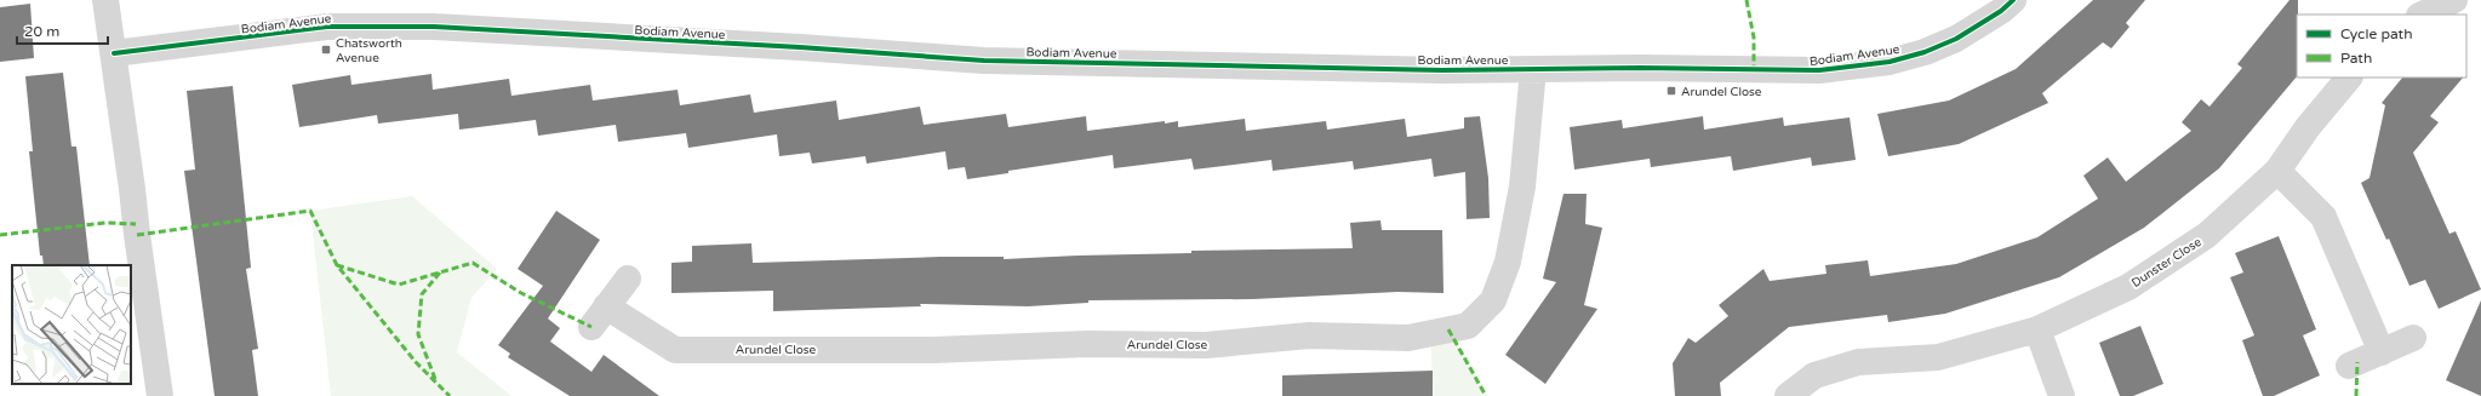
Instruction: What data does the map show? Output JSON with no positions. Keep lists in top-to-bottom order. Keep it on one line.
{"streets":{"street":["Bodiam Avenue","Dunster Close","Arundel Close"]},"crossings":[["Bodiam Avenue","Arundel Close"]],"places":{"transit":["Chatsworth Avenue","Arundel Close"]},"legend":["Cycle path","Path"],"scale_bar":"20 m"}
